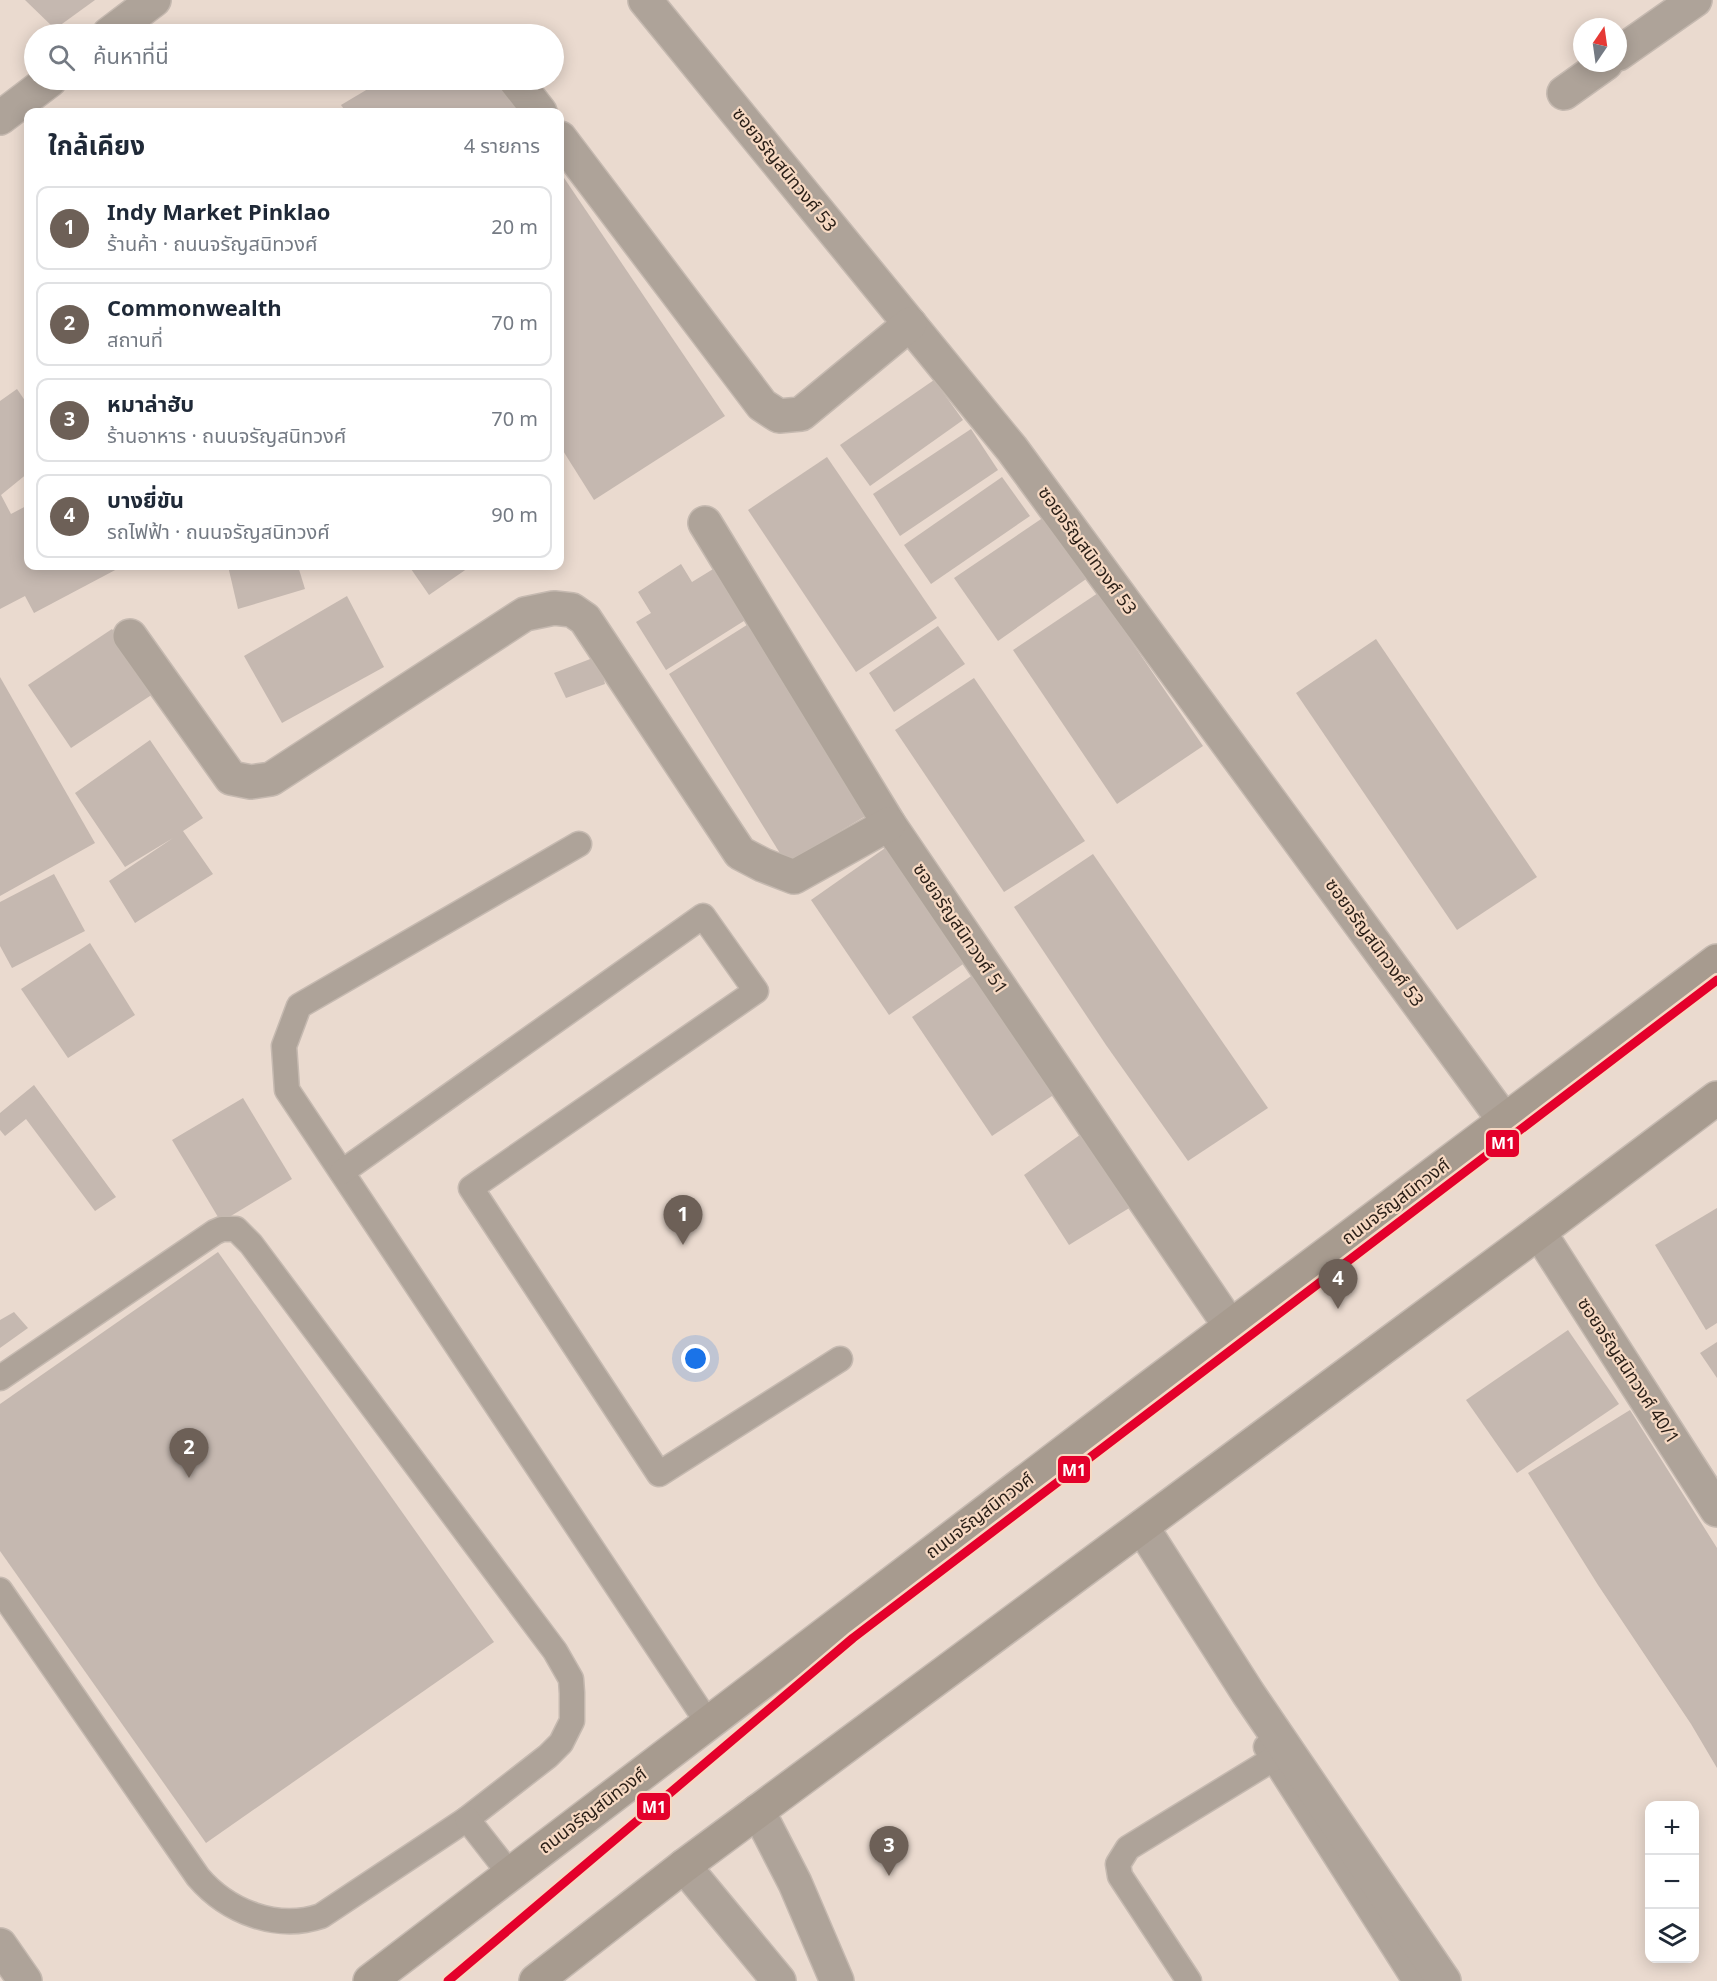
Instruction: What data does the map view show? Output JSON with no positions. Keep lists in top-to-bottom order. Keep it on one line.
{"streets":{"main road":["ถนนจรัญสนิทวงศ์"],"street":["ซอยจรัญสนิทวงศ์ 53","ซอยจรัญสนิทวงศ์ 51","ซอยจรัญสนิทวงศ์ 40/1"]},"crossings":[["ซอยจรัญสนิทวงศ์ 53","ถนนจรัญสนิทวงศ์"],["ซอยจรัญสนิทวงศ์ 51","ถนนจรัญสนิทวงศ์"]],"lines":["transit line M1"],"north":"top","page":{"search":"ค้นหาที่นี่","heading":["ใกล้เคียง","4 รายการ"],"list":[{"mark":"1","name":"Indy Market Pinklao","note":"ร้านค้า · ถนนจรัญสนิทวงศ์","value":"20 m"},{"mark":"2","name":"Commonwealth","note":"สถานที่","value":"70 m"},{"mark":"3","name":"หมาล่าฮับ","note":"ร้านอาหาร · ถนนจรัญสนิทวงศ์","value":"70 m"},{"mark":"4","name":"บางยี่ขัน","note":"รถไฟฟ้า · ถนนจรัญสนิทวงศ์","value":"90 m"}],"pins":["1","4","2","3"],"map_buttons":["+","−"]}}
